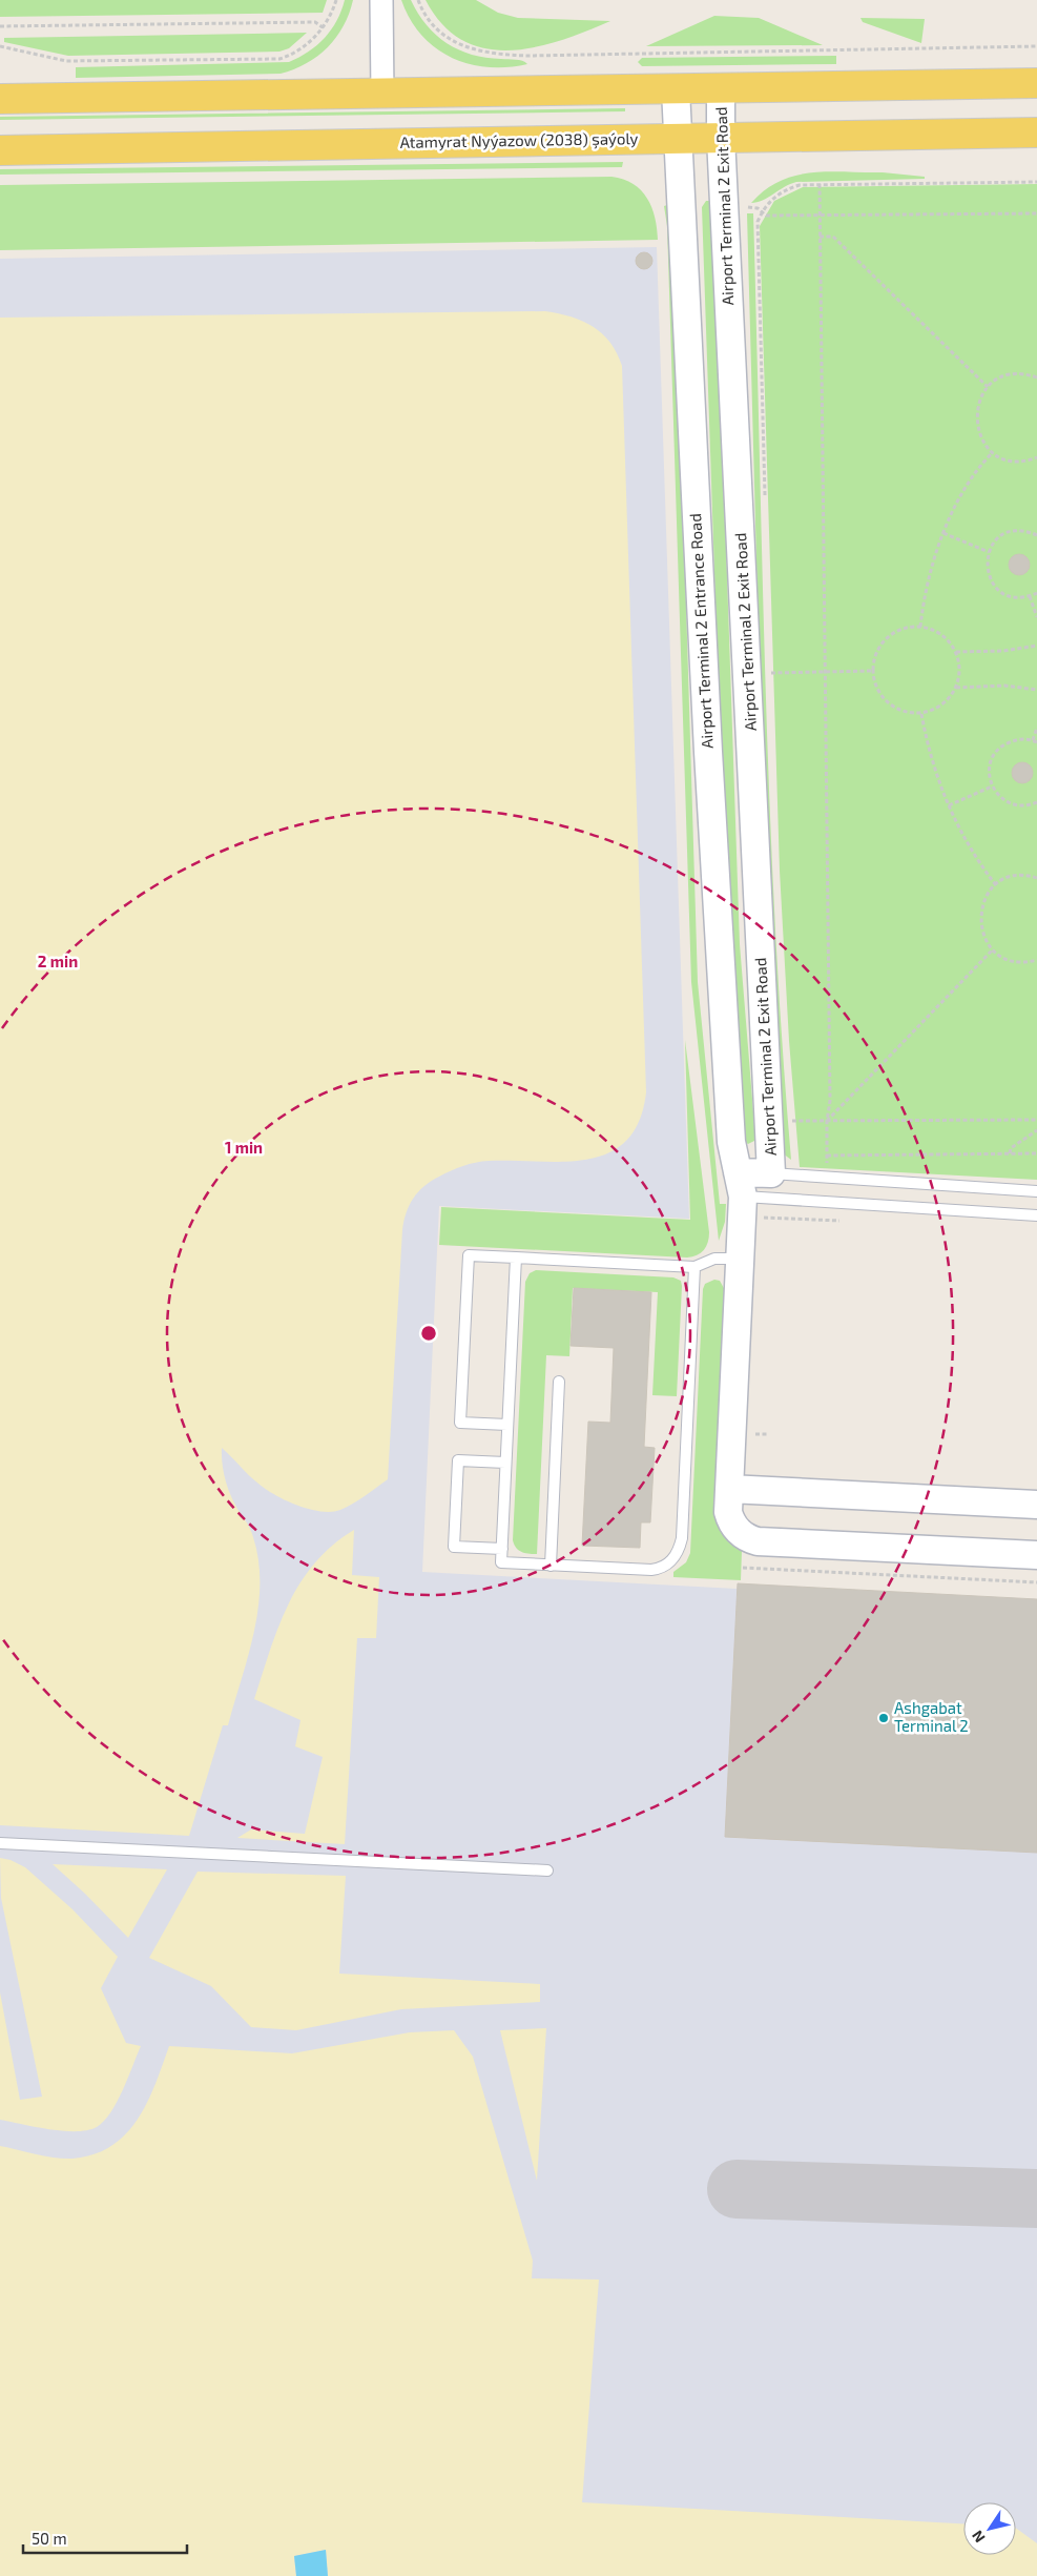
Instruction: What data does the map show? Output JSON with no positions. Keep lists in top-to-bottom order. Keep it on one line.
{"streets":{"main road":["Atamyrat Nyýazow (2038) şaýoly"],"street":["Airport Terminal 2 Exit Road","Airport Terminal 2 Entrance Road"]},"crossings":[["Atamyrat Nyýazow (2038) şaýoly","Airport Terminal 2 Exit Road"],["Atamyrat Nyýazow (2038) şaýoly","Airport Terminal 2 Entrance Road"]],"places":["Ashgabat Terminal 2"],"scale_bar":"50 m","north":"bottom left","rings":["2 min","1 min"]}
